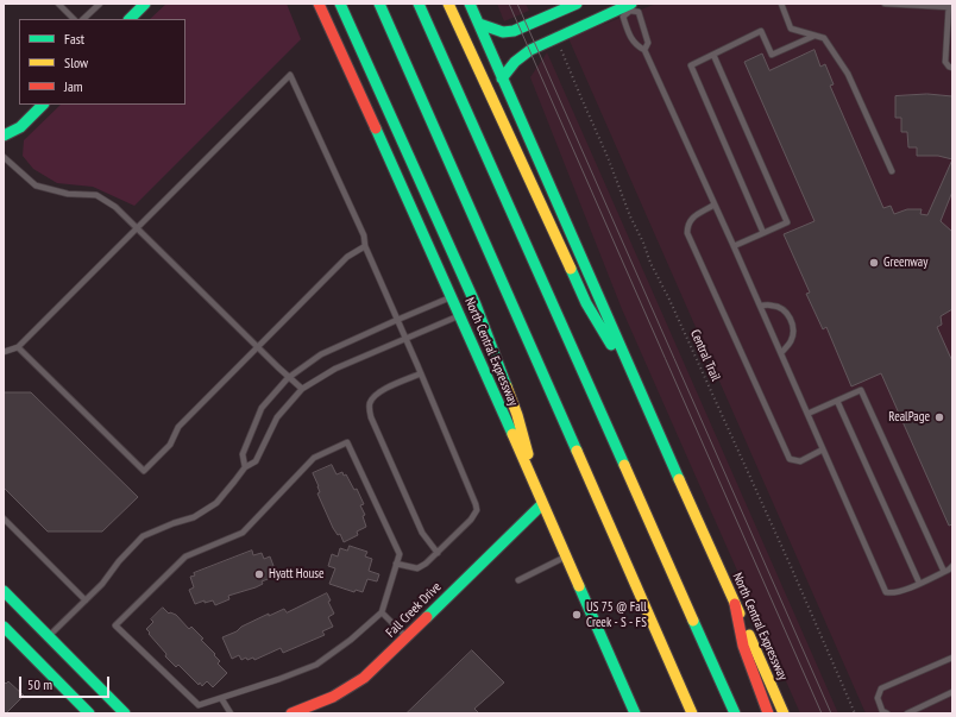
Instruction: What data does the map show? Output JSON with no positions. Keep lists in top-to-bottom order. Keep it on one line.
{"streets":{"main road":["North Central Expressway","Fall Creek Drive"],"path":["Central Trail"]},"crossings":[["North Central Expressway","Fall Creek Drive"]],"places":["Greenway","RealPage","Hyatt House","US 75 @ Fall Creek - S - FS"],"legend":["Fast","Slow","Jam"],"scale_bar":"50 m"}
